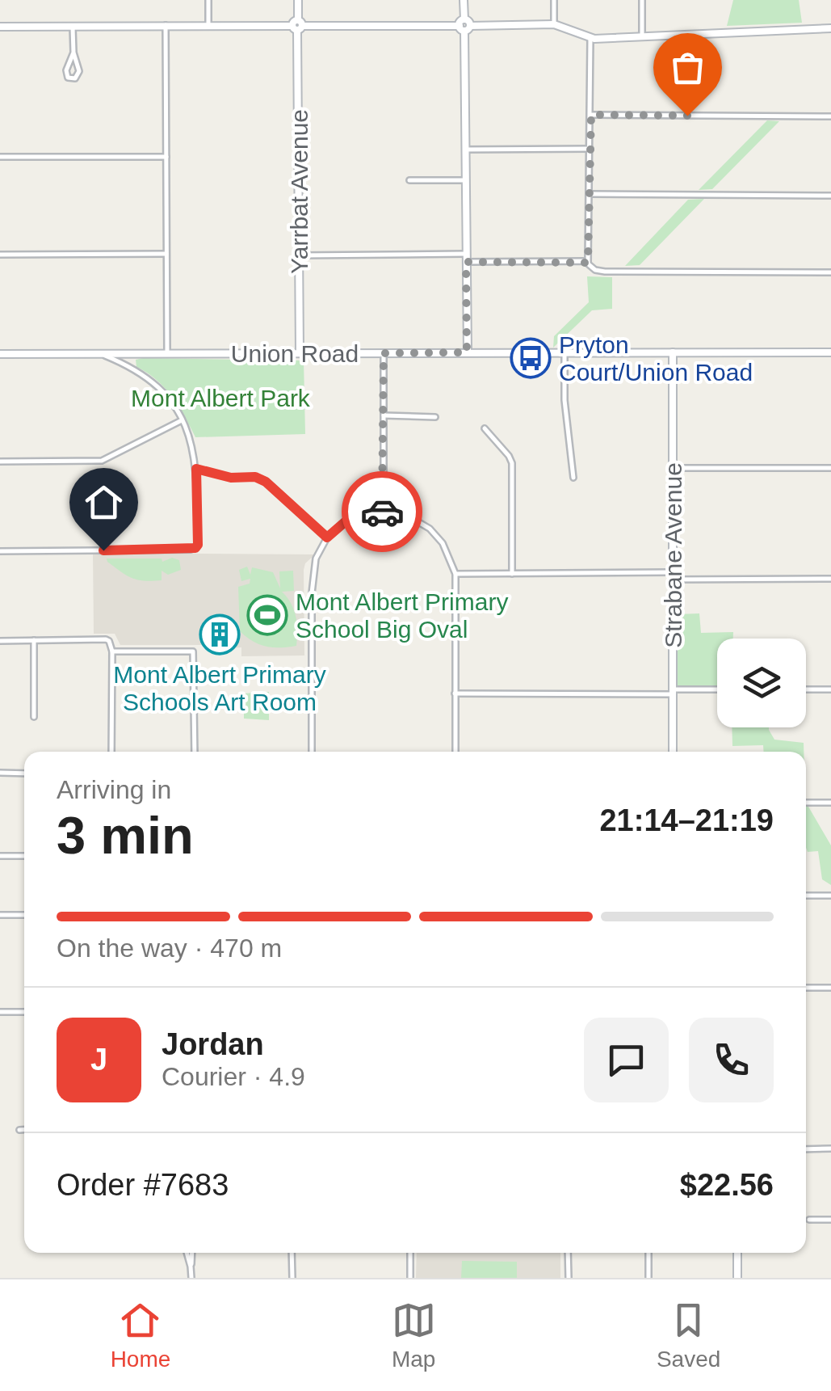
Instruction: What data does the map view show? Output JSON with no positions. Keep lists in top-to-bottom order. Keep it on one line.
{"streets":{"street":["Yarrbat Avenue","Union Road","Strabane Avenue"]},"crossings":[["Yarrbat Avenue","Union Road"],["Union Road","Strabane Avenue"]],"parks":["Mont Albert Park"],"places":{"bus stop":["Pryton Court/Union Road"],"sports":["Mont Albert Primary School Big Oval"],"building":["Mont Albert Primary Schools Art Room"]},"page":{"heading":["3 min","Arriving in","21:14–21:19"],"panel":["Jordan","Courier · 4.9","Order #7683","$22.56"],"bar":"On the way · 470 m","round":"J","tabs":["Home","Map","Saved"]}}
